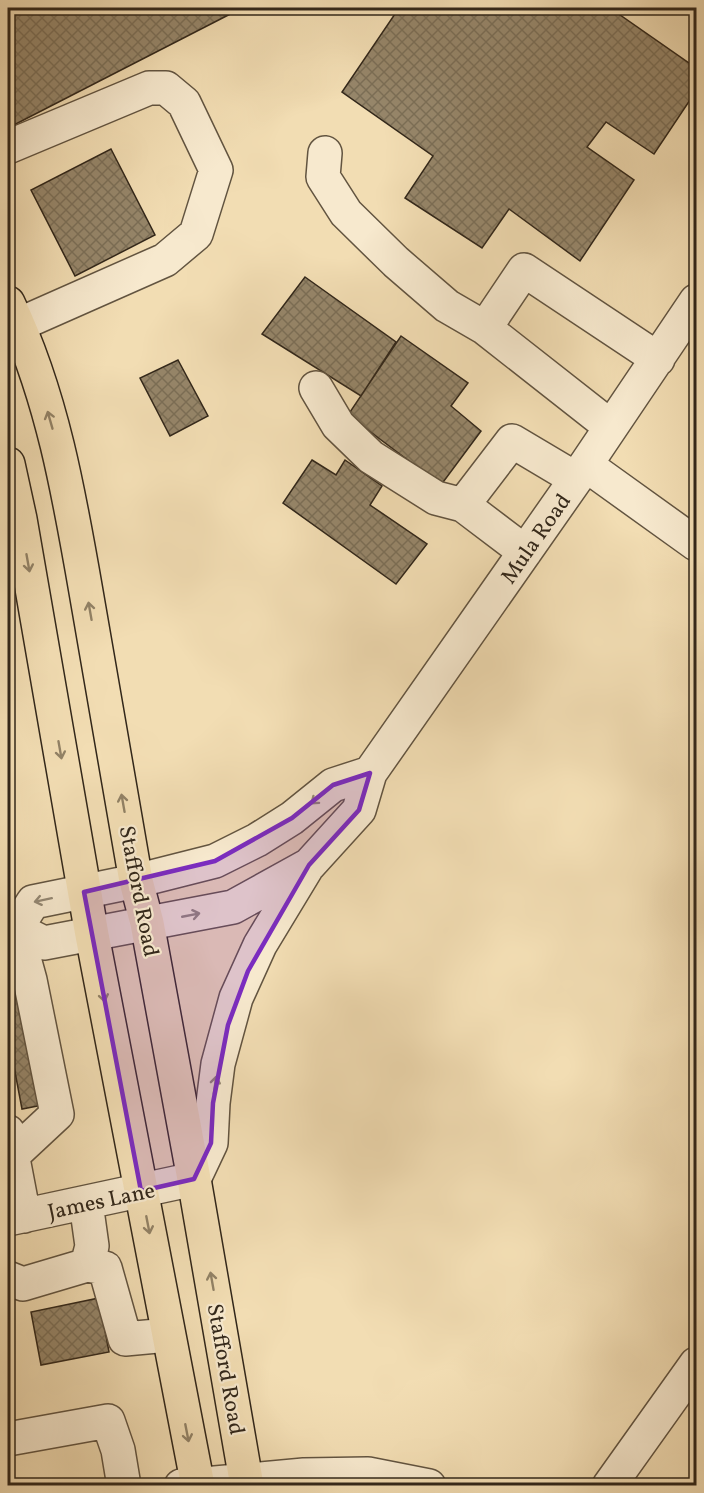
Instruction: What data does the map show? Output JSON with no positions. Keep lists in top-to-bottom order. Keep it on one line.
{"streets":{"main road":["Stafford Road"],"street":["Mula Road","James Lane"]},"crossings":[["Mula Road","Stafford Road"],["Stafford Road","James Lane"]]}
